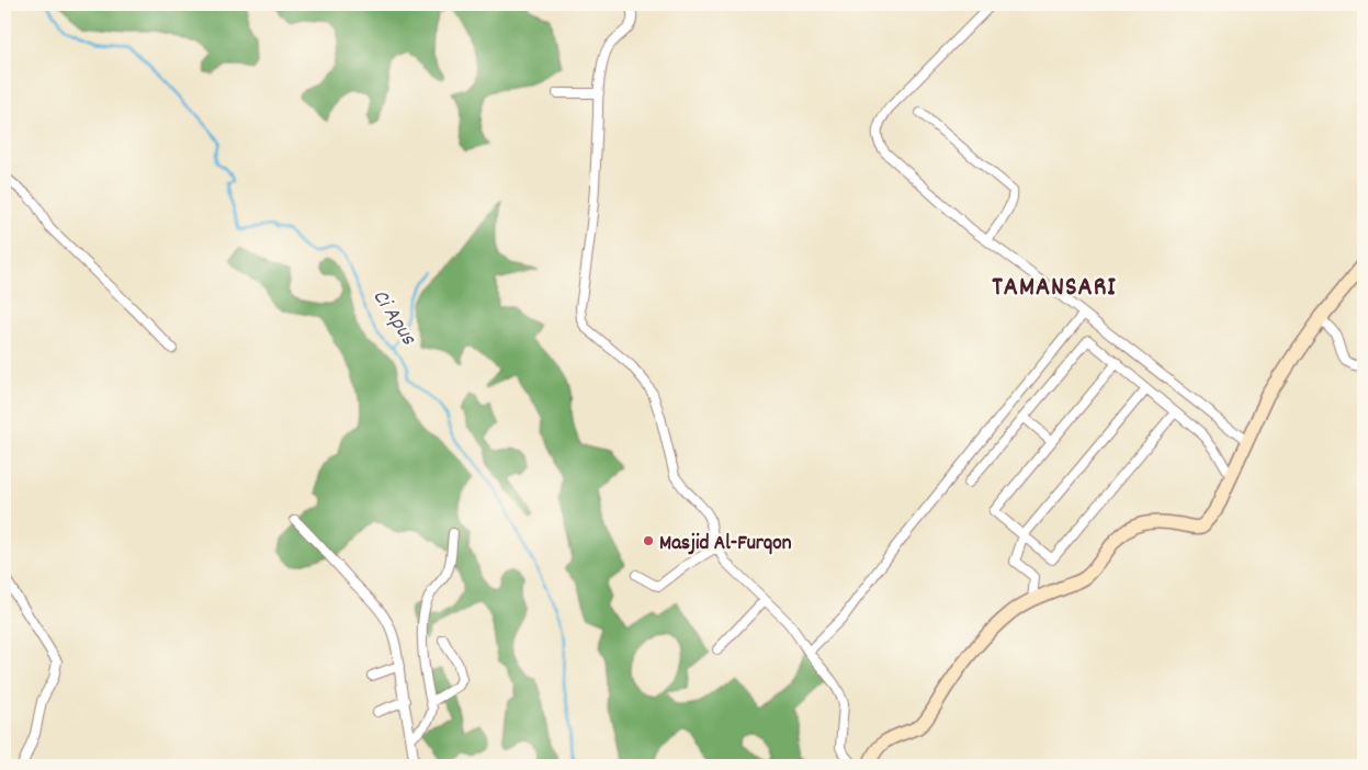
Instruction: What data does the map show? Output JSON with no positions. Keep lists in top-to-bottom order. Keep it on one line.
{"districts":["TAMANSARI"],"water":["Ci Apus"],"places":["Masjid Al-Furqon"]}
